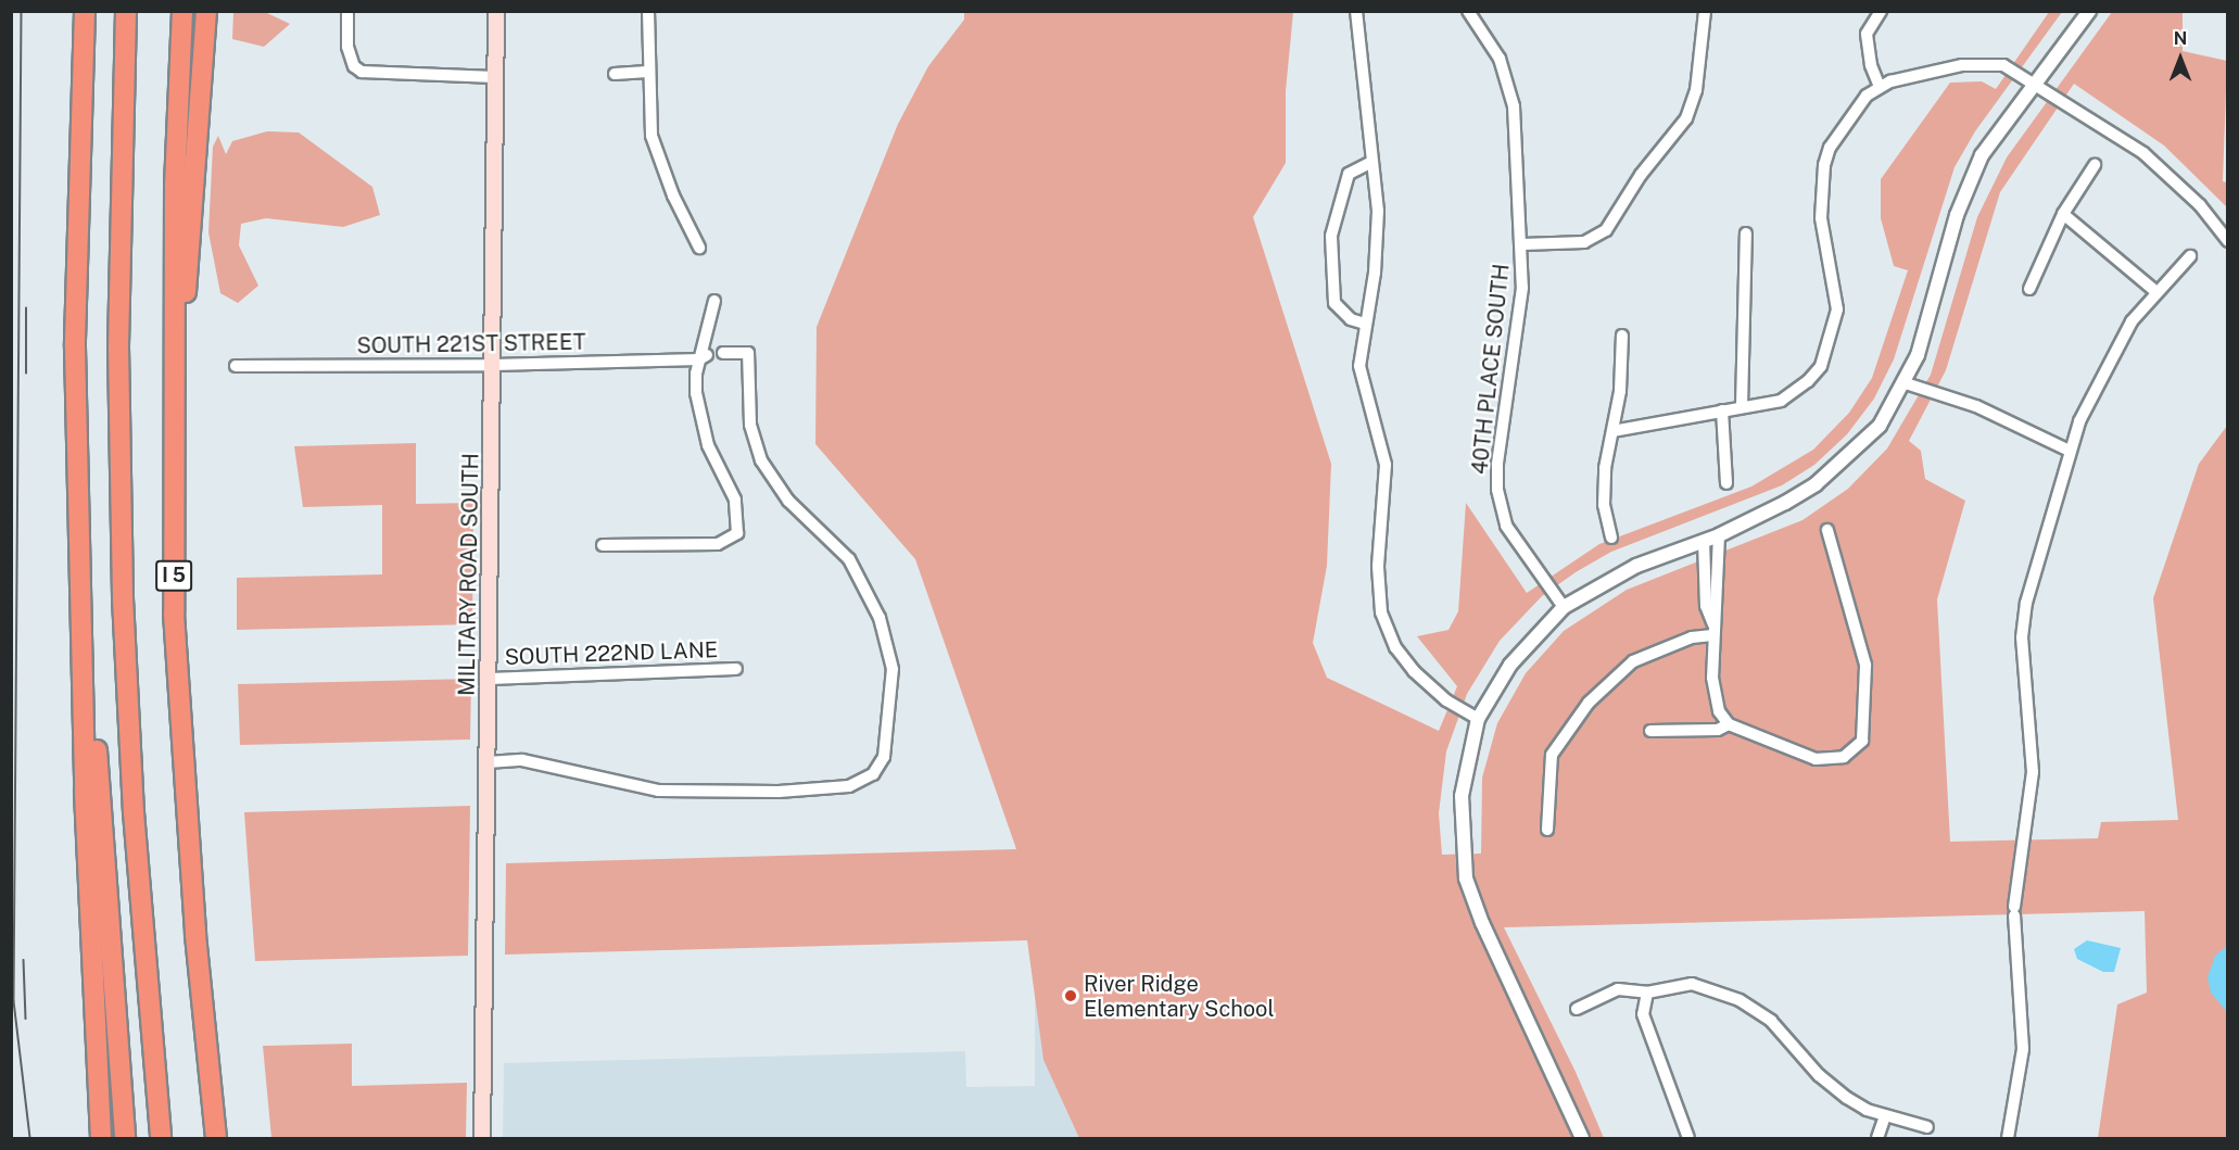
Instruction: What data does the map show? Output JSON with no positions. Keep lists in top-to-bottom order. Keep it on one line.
{"streets":{"highway":["I 5"],"main road":["MILITARY ROAD SOUTH"],"street":["SOUTH 221ST STREET","40TH PLACE SOUTH","SOUTH 222ND LANE"]},"crossings":[["SOUTH 221ST STREET","MILITARY ROAD SOUTH"],["MILITARY ROAD SOUTH","SOUTH 222ND LANE"]],"places":["River Ridge Elementary School"],"north":"top"}
